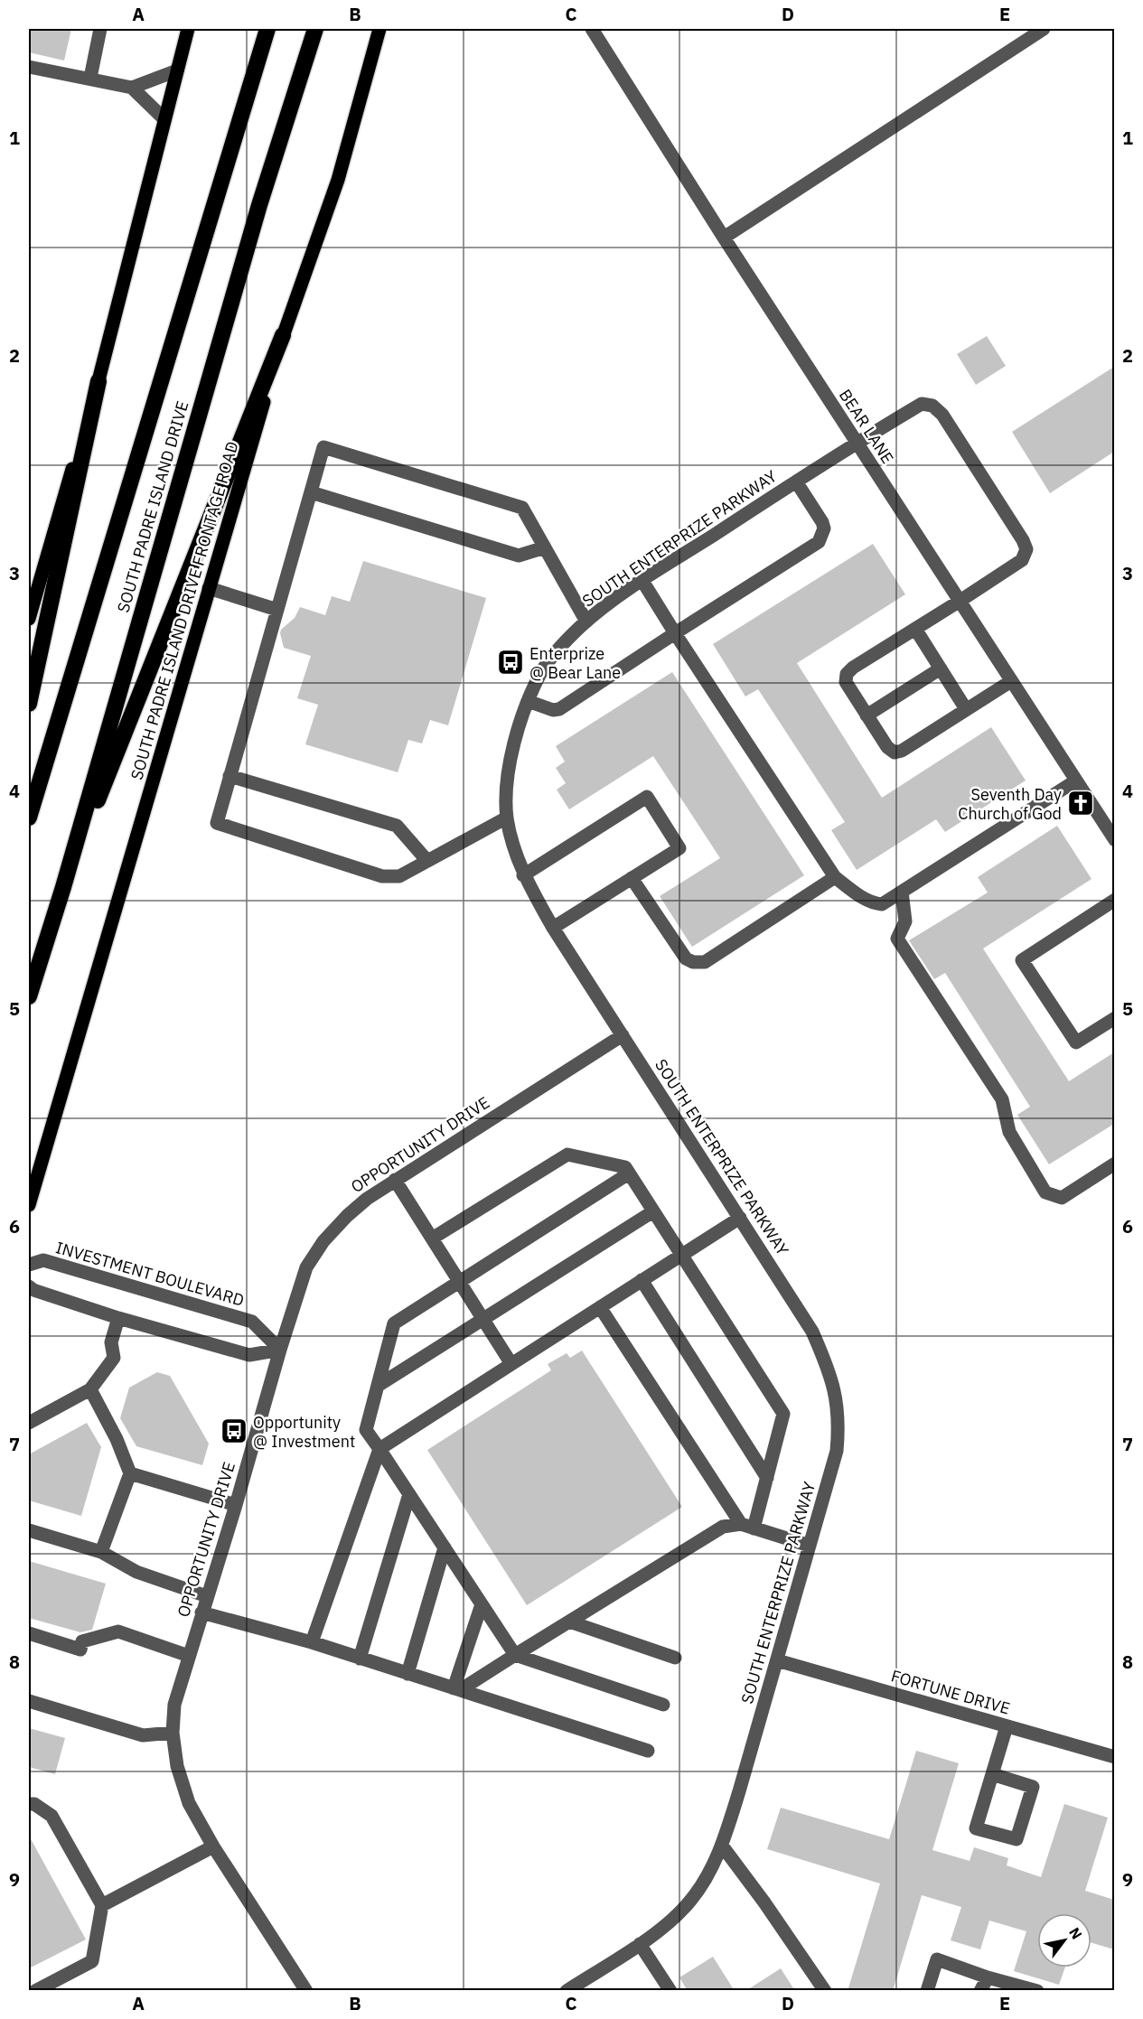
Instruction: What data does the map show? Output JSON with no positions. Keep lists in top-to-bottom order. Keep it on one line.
{"streets":{"highway":["SOUTH PADRE ISLAND DRIVE"],"main road":["SOUTH PADRE ISLAND DRIVE FRONTAGE ROAD"],"street":["BEAR LANE","SOUTH ENTERPRIZE PARKWAY","OPPORTUNITY DRIVE","INVESTMENT BOULEVARD","FORTUNE DRIVE"]},"crossings":[["BEAR LANE","SOUTH ENTERPRIZE PARKWAY"],["SOUTH ENTERPRIZE PARKWAY","OPPORTUNITY DRIVE"],["SOUTH ENTERPRIZE PARKWAY","FORTUNE DRIVE"],["OPPORTUNITY DRIVE","INVESTMENT BOULEVARD"]],"places":{"bus stop":["Enterprize @ Bear Lane","Opportunity @ Investment"],"church":["Seventh Day Church of God"]},"north":"top right","grid":{"columns":["A","B","C","D","E"],"rows":["1","2","3","4","5","6","7","8","9"]}}
